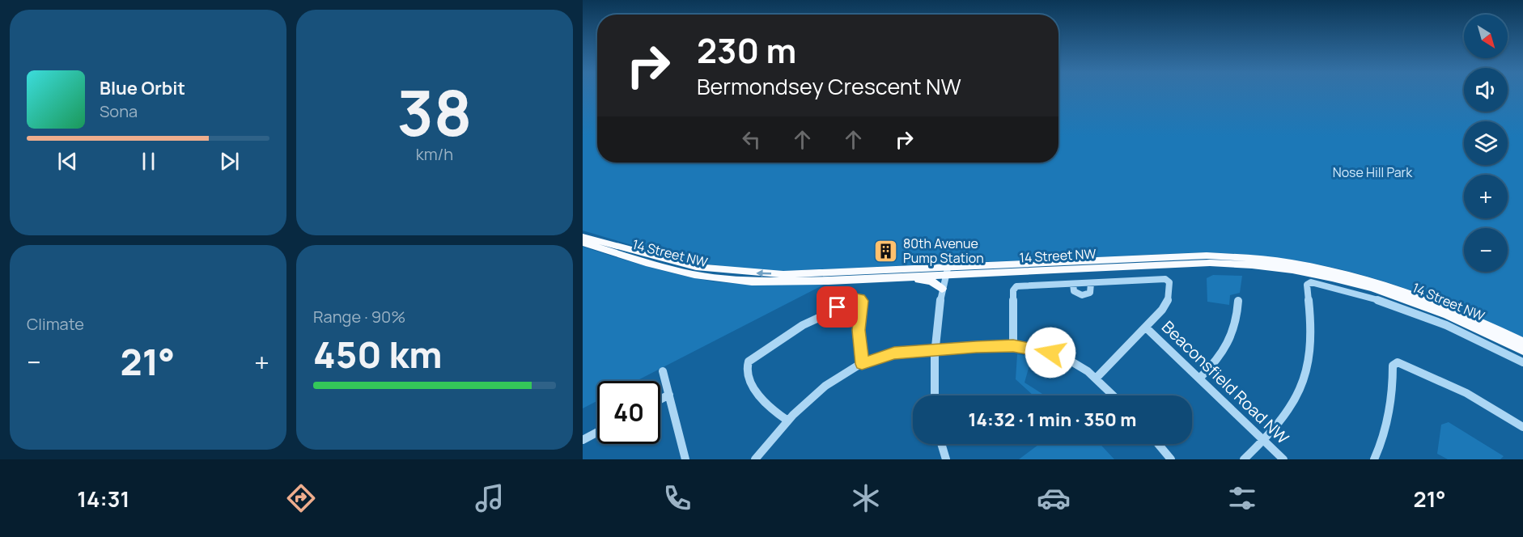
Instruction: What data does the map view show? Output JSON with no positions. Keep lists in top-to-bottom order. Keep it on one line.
{"streets":{"main road":["14 Street NW"],"street":["Beaconsfield Road NW"]},"parks":["Nose Hill Park"],"places":{"building":["80th Avenue Pump Station"]},"north":"bottom right","page":{"tile":[["38","km/h"],"Climate",["Range · 90%","450 km"]],"map_buttons":["+","−"],"turn":["230 m","Bermondsey Crescent NW"],"song":["Blue Orbit","Sona"],"heat":["−","21°","+"],"limit":"40","trip":"14:32 · 1 min · 350 m","tabs":["14:31","21°"]}}
